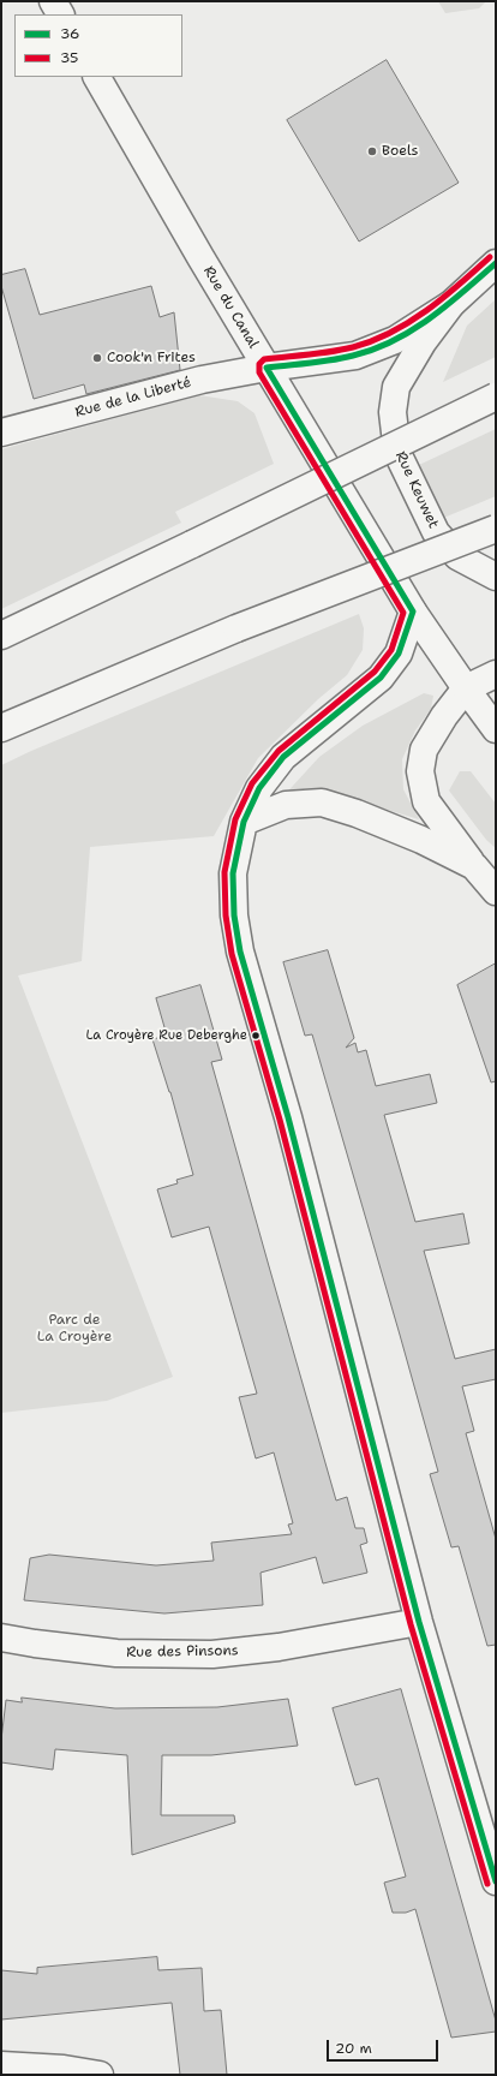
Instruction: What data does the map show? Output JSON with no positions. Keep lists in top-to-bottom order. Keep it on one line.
{"streets":{"main road":["Rue du Canal","Rue de la Liberté","Rue Keuwet","Rue des Pinsons"]},"crossings":[["Rue du Canal","Rue de la Liberté"],["Rue de la Liberté","Rue Keuwet"]],"parks":["Parc de La Croyère"],"places":["Boels","Cook'n Frites","La Croyère Rue Deberghe"],"lines":["transit line 35","transit line 36"],"legend":["36","35"],"scale_bar":"20 m"}
